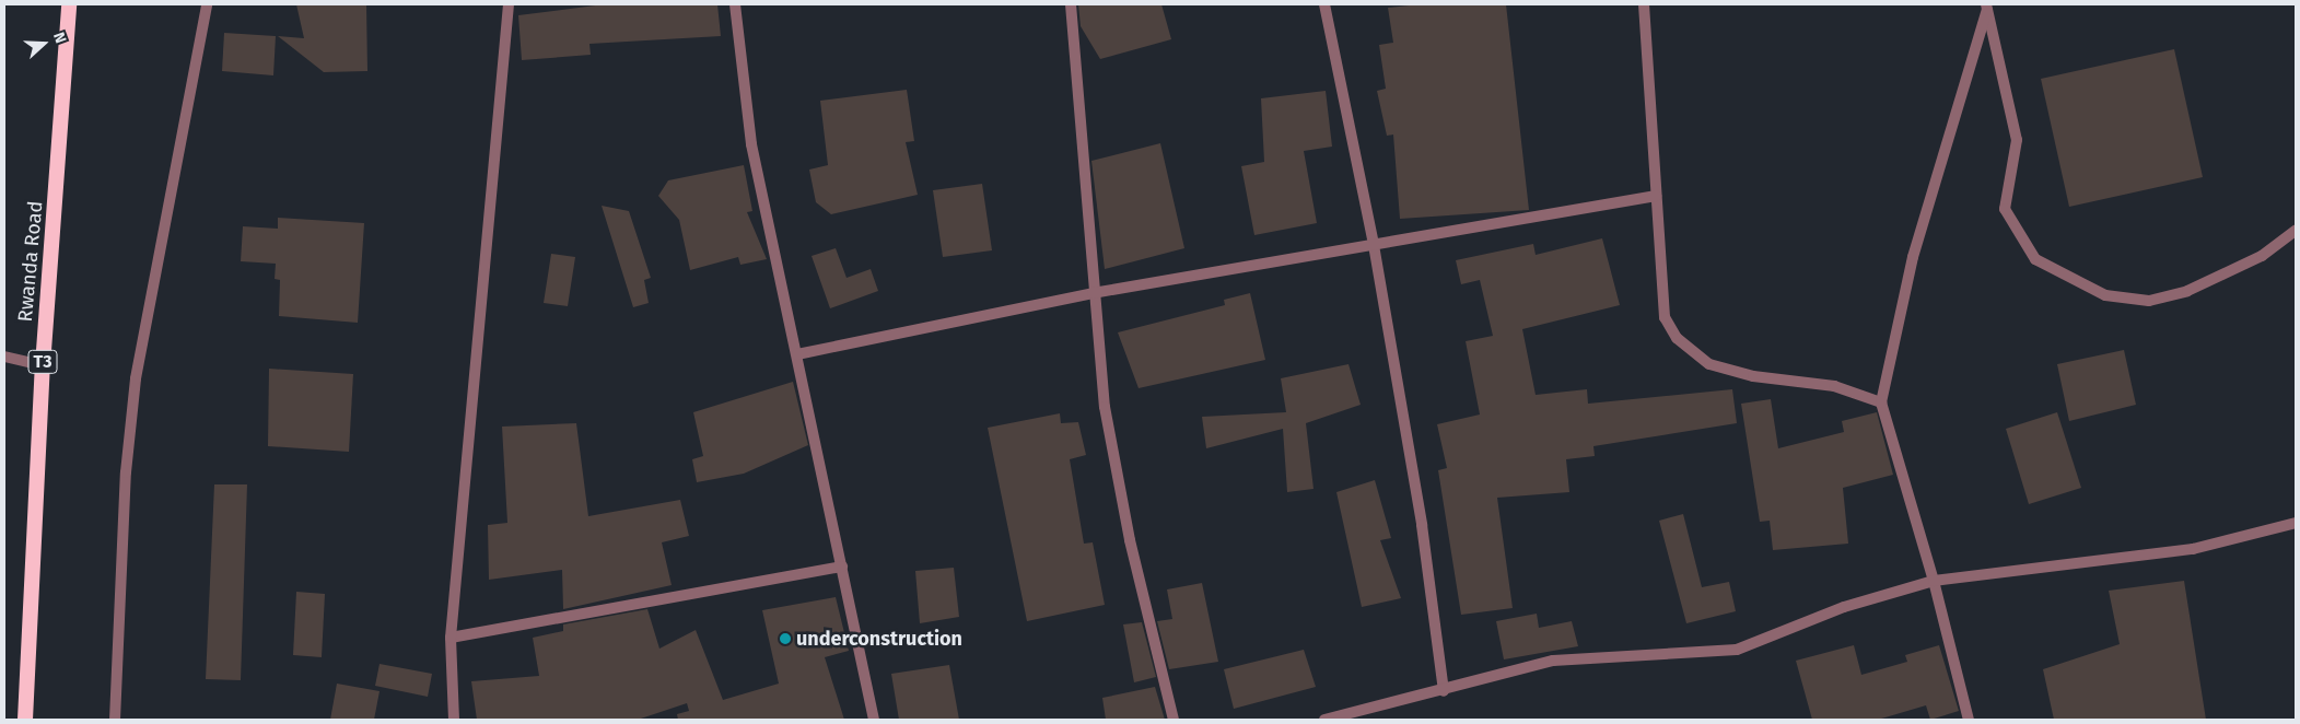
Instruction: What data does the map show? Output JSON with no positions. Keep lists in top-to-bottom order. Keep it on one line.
{"streets":{"highway":["Rwanda Road","T3"]},"places":["underconstruction"],"north":"right"}
